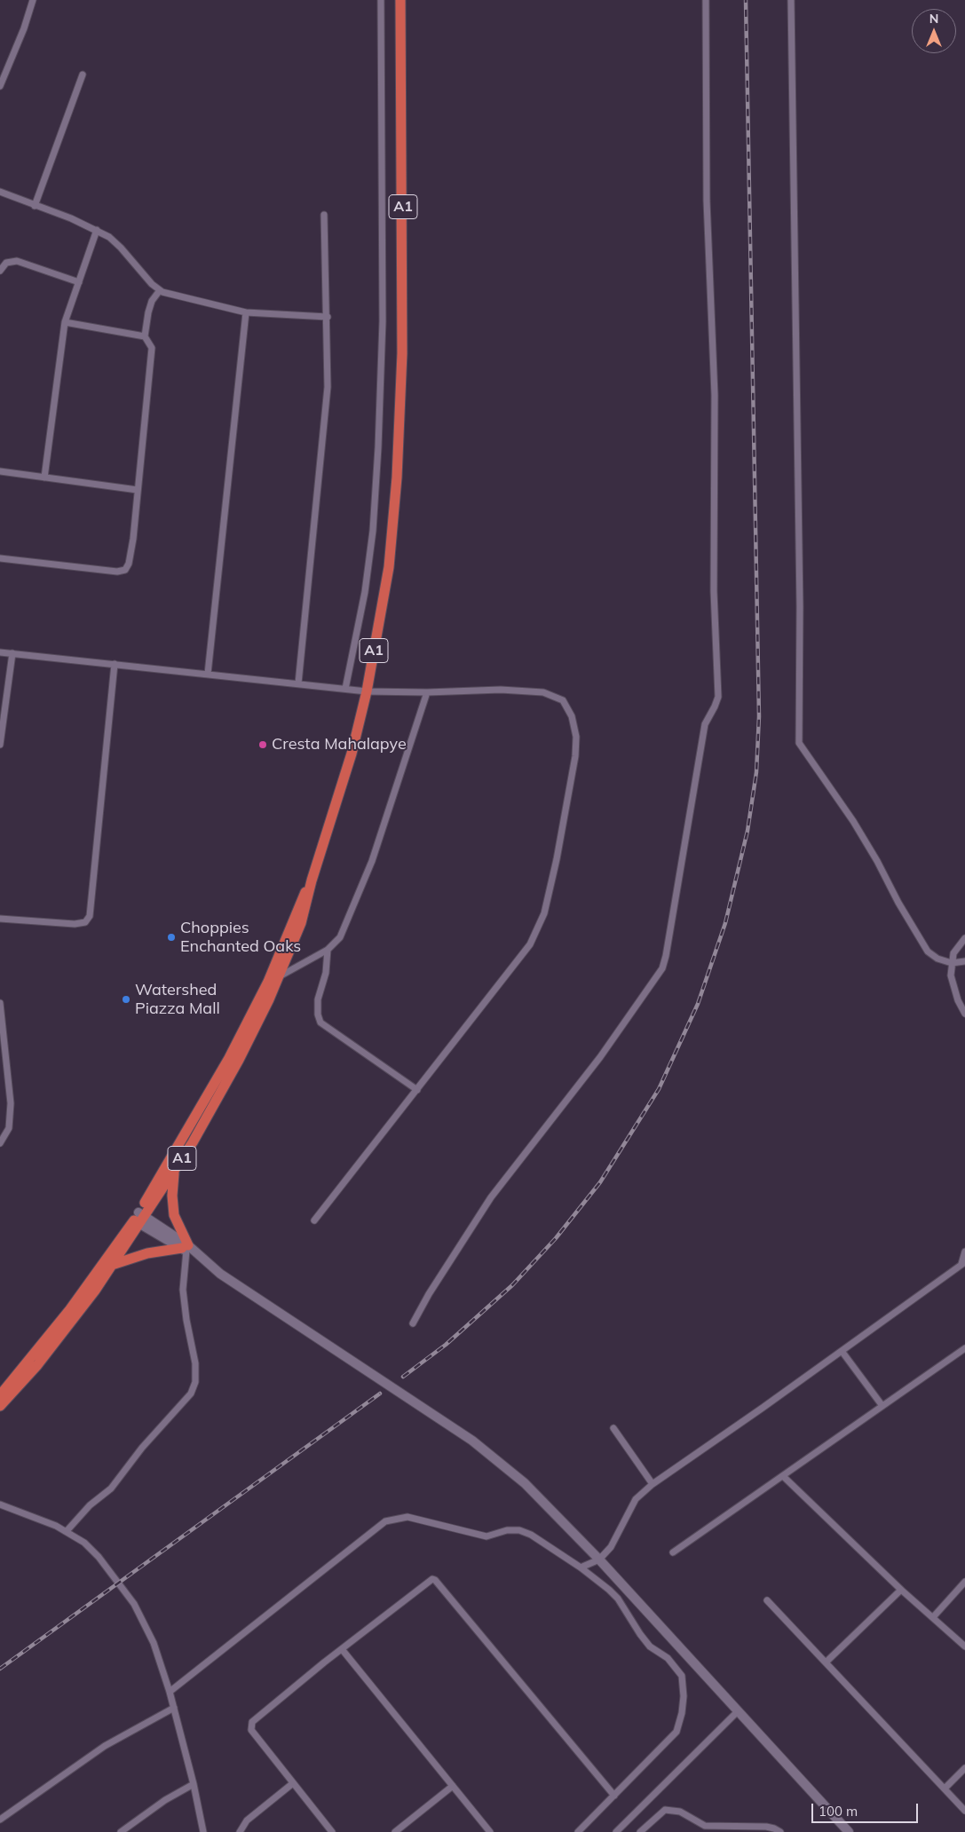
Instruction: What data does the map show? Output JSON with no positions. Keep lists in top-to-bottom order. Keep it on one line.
{"streets":{"highway":["A1"]},"places":["Cresta Mahalapye","Choppies Enchanted Oaks","Watershed Piazza Mall"],"scale_bar":"100 m","north":"top"}
